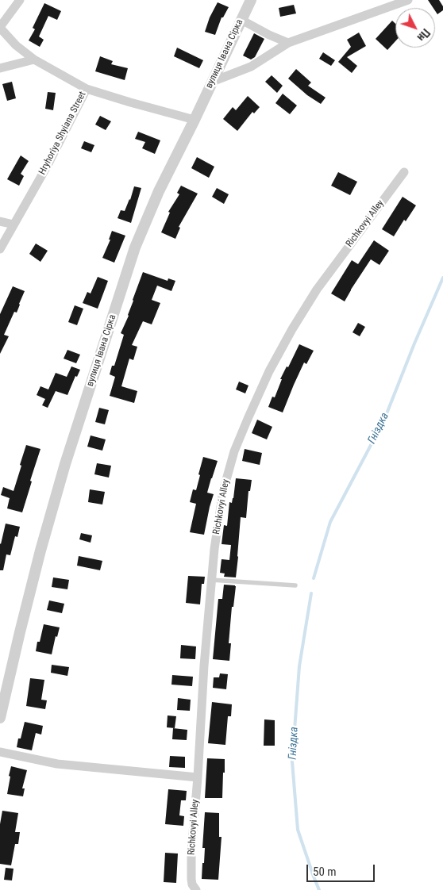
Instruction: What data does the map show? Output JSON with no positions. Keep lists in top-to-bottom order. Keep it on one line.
{"streets":{"street":["вулиця Івана Сірка","Hryhoriya Shyiana Street","Richkovyi Alley"]},"water":["Гніздка"],"scale_bar":"50 m","north":"bottom right"}
